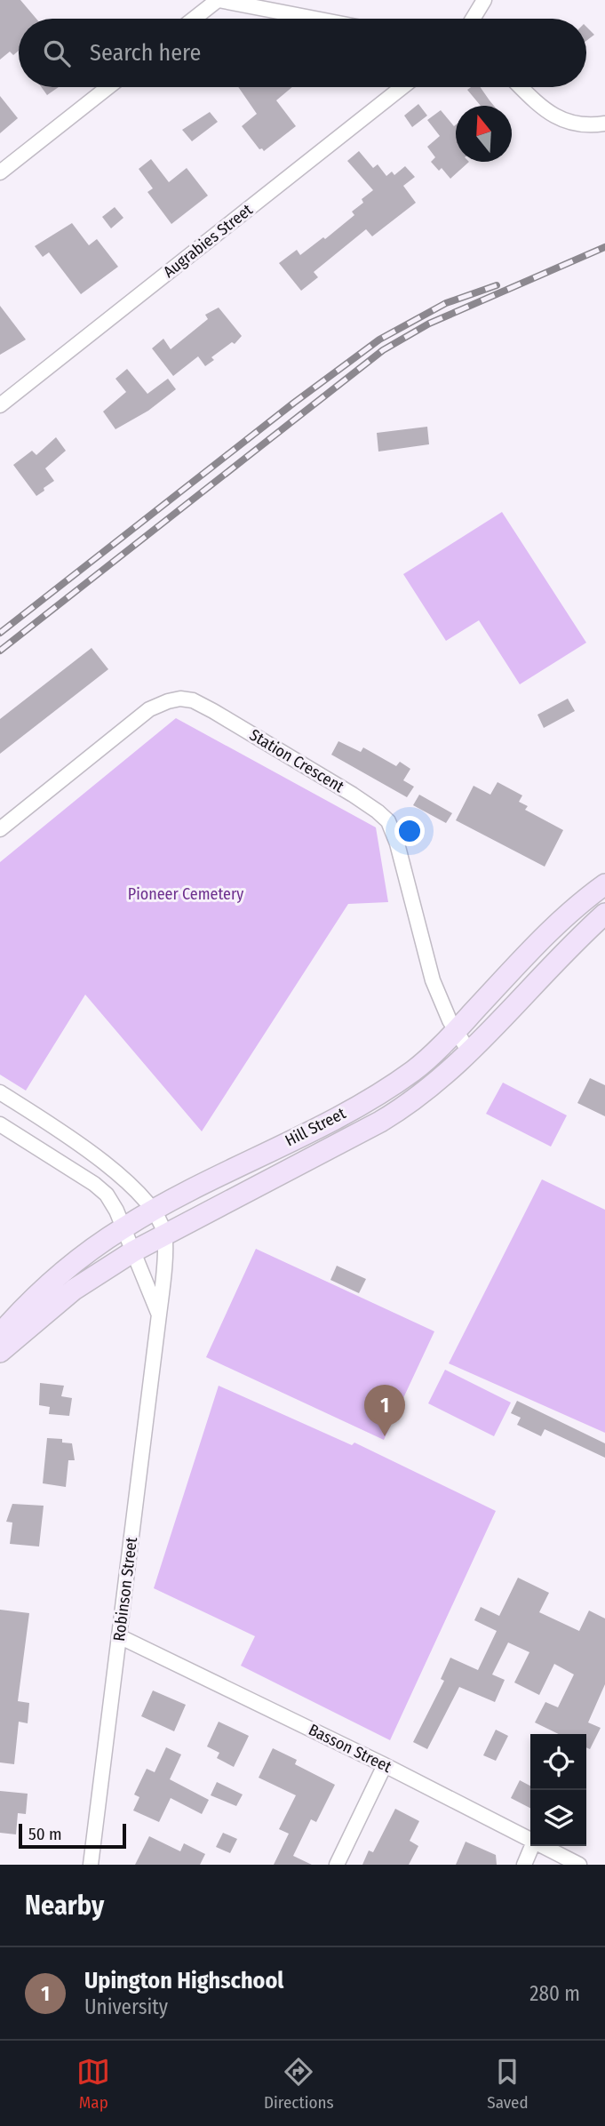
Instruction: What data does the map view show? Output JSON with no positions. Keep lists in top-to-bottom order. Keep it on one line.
{"streets":{"street":["Augrabies Street","Station Crescent","Hill Street","Robinson Street","Basson Street"]},"crossings":[["Station Crescent","Hill Street"],["Hill Street","Robinson Street"],["Robinson Street","Basson Street"]],"parks":["Pioneer Cemetery"],"scale_bar":"50 m","north":"top","page":{"search":"Search here","pins":"1","scale":"50 m","heading":"Nearby","list":[{"mark":"1","name":"Upington Highschool","note":"University","value":"280 m"}],"nav":["Map","Directions","Saved"]}}
